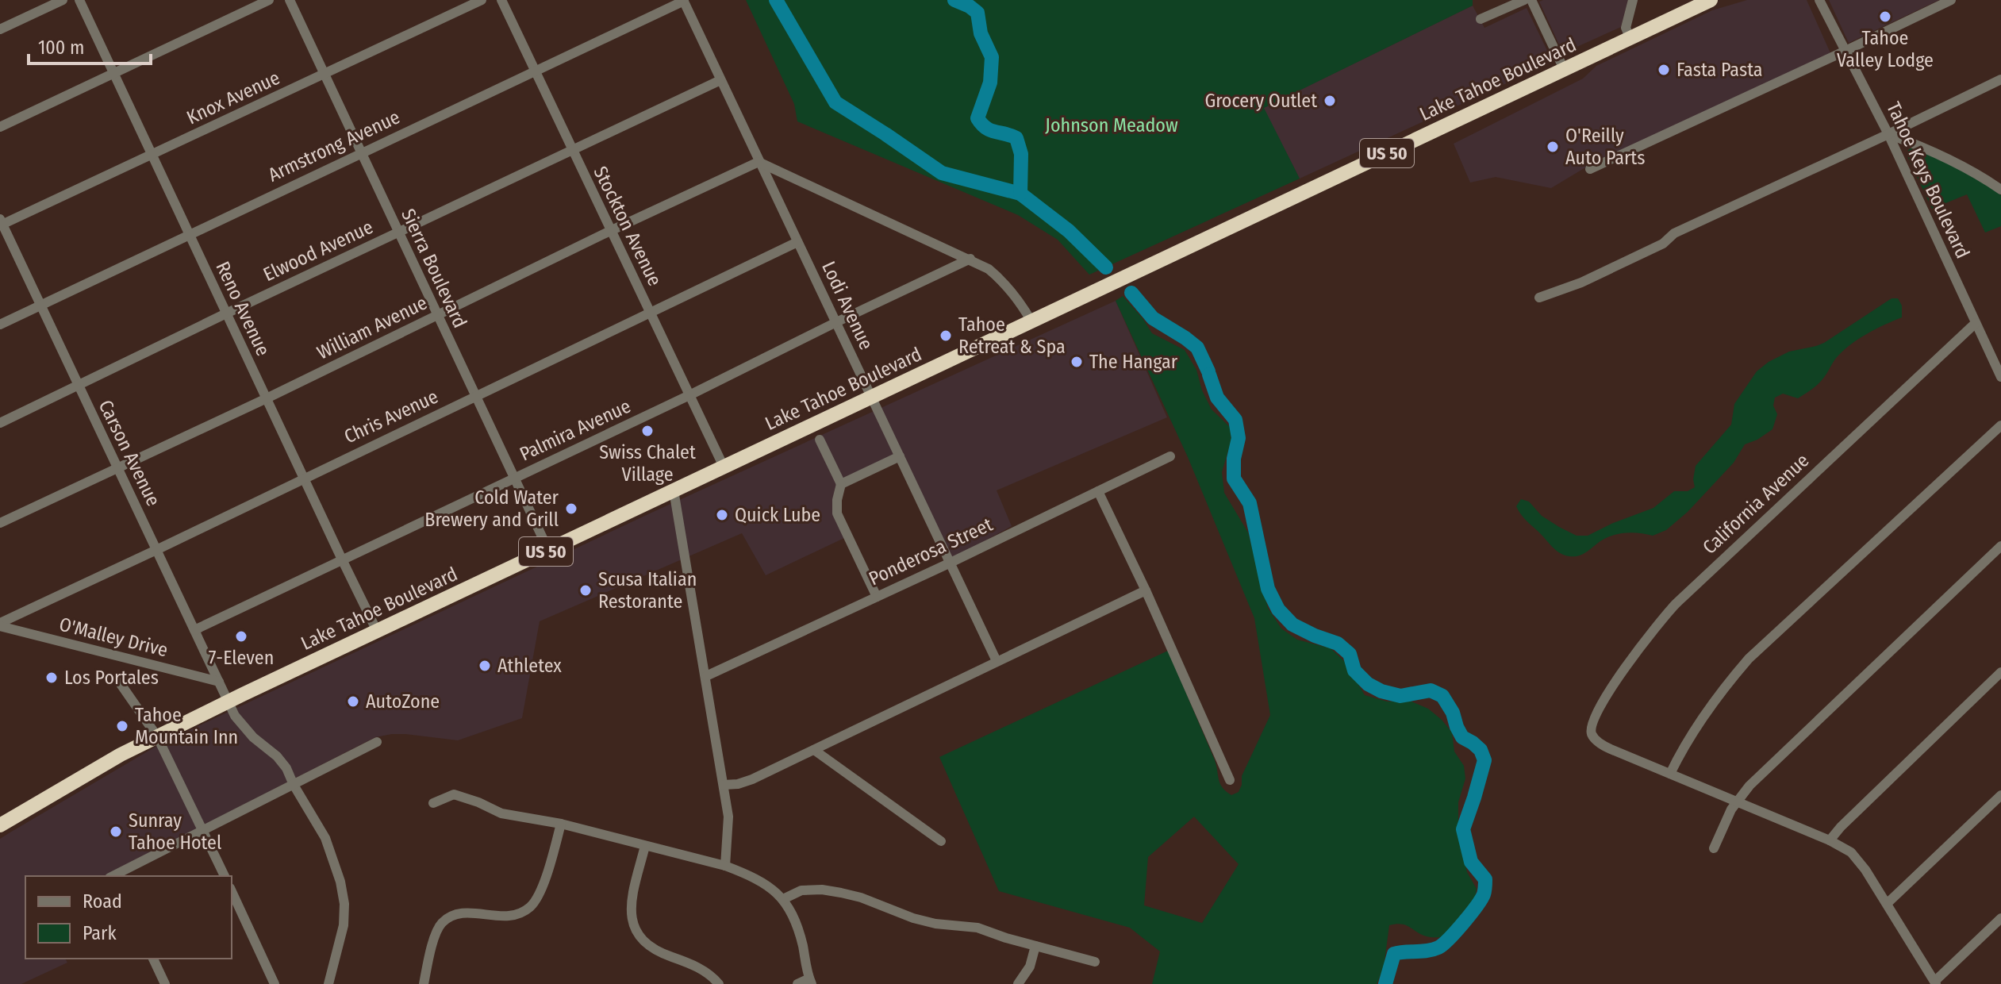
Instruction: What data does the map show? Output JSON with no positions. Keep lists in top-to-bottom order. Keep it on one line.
{"streets":{"highway":["Lake Tahoe Boulevard","US 50"],"street":["Knox Avenue","Armstrong Avenue","Tahoe Keys Boulevard","Stockton Avenue","Elwood Avenue","Sierra Boulevard","Lodi Avenue","Reno Avenue","William Avenue","Chris Avenue","Palmira Avenue","Carson Avenue","California Avenue","Ponderosa Street","O'Malley Drive"]},"crossings":[["Lake Tahoe Boulevard","Stockton Avenue"],["Lake Tahoe Boulevard","Sierra Boulevard"],["Lake Tahoe Boulevard","Lodi Avenue"],["Lake Tahoe Boulevard","Reno Avenue"],["Lake Tahoe Boulevard","Carson Avenue"],["Knox Avenue","Sierra Boulevard"],["Knox Avenue","Reno Avenue"],["Knox Avenue","Carson Avenue"],["Armstrong Avenue","Stockton Avenue"],["Armstrong Avenue","Sierra Boulevard"],["Armstrong Avenue","Lodi Avenue"],["Armstrong Avenue","Reno Avenue"],["Armstrong Avenue","Carson Avenue"],["Tahoe Keys Boulevard","California Avenue"],["Stockton Avenue","Elwood Avenue"],["Stockton Avenue","William Avenue"],["Stockton Avenue","Chris Avenue"],["Stockton Avenue","Palmira Avenue"],["Elwood Avenue","Sierra Boulevard"],["Elwood Avenue","Lodi Avenue"],["Elwood Avenue","Reno Avenue"],["Elwood Avenue","Carson Avenue"],["Sierra Boulevard","William Avenue"],["Sierra Boulevard","Chris Avenue"],["Sierra Boulevard","Palmira Avenue"],["Lodi Avenue","William Avenue"],["Lodi Avenue","Chris Avenue"],["Lodi Avenue","Palmira Avenue"],["Lodi Avenue","Ponderosa Street"],["Reno Avenue","William Avenue"],["Reno Avenue","Chris Avenue"],["Reno Avenue","Palmira Avenue"],["William Avenue","Carson Avenue"],["Chris Avenue","Carson Avenue"],["Chris Avenue","O'Malley Drive"],["Palmira Avenue","Carson Avenue"],["Carson Avenue","O'Malley Drive"]],"parks":["Johnson Meadow"],"places":["Tahoe Valley Lodge","Fasta Pasta","Grocery Outlet","O'Reilly Auto Parts","Tahoe Retreat & Spa","The Hangar","Swiss Chalet Village","Cold Water Brewery and Grill","Quick Lube","Scusa Italian Restorante","7-Eleven","Athletex","Los Portales","AutoZone","Tahoe Mountain Inn","Sunray Tahoe Hotel"],"legend":["Road","Park"],"scale_bar":"100 m"}
